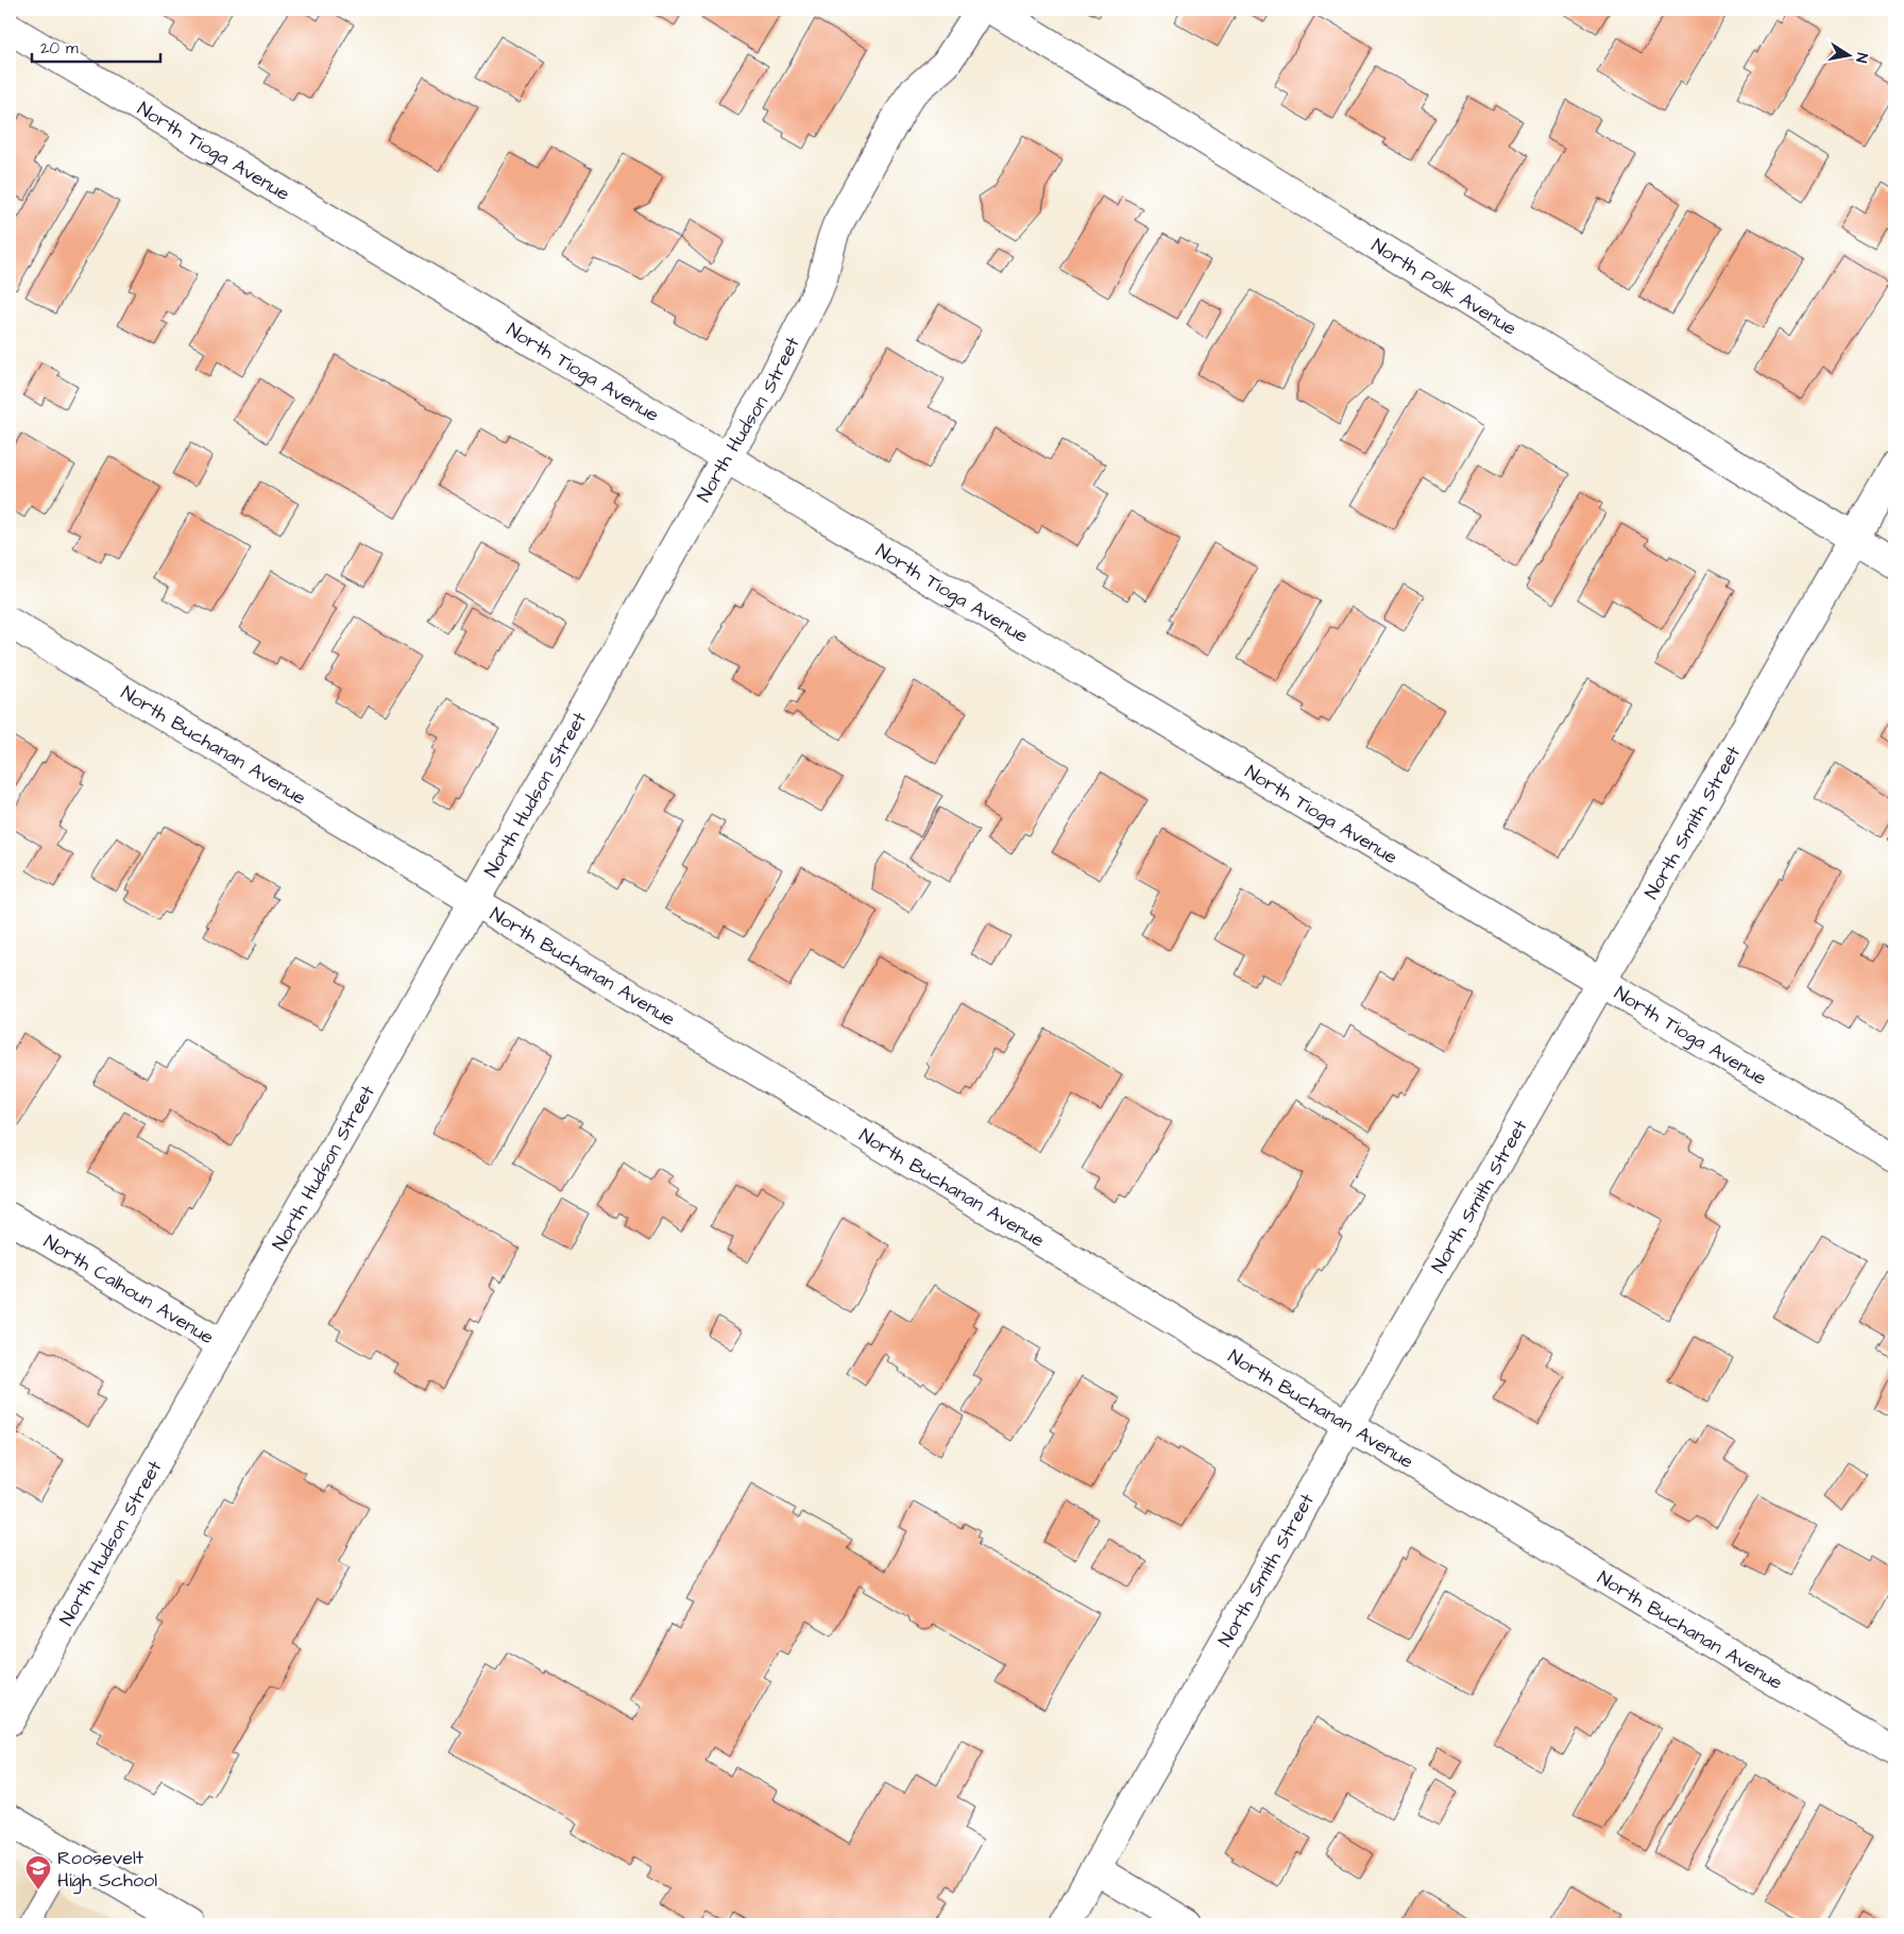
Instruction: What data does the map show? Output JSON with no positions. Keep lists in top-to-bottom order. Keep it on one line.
{"streets":{"street":["North Tioga Avenue","North Polk Avenue","North Hudson Street","North Buchanan Avenue","North Smith Street","North Calhoun Avenue"]},"crossings":[["North Tioga Avenue","North Hudson Street"],["North Tioga Avenue","North Smith Street"],["North Polk Avenue","North Smith Street"],["North Hudson Street","North Buchanan Avenue"],["North Hudson Street","North Calhoun Avenue"],["North Buchanan Avenue","North Smith Street"]],"places":{"school or university":["Roosevelt High School"]},"scale_bar":"20 m","north":"right"}
